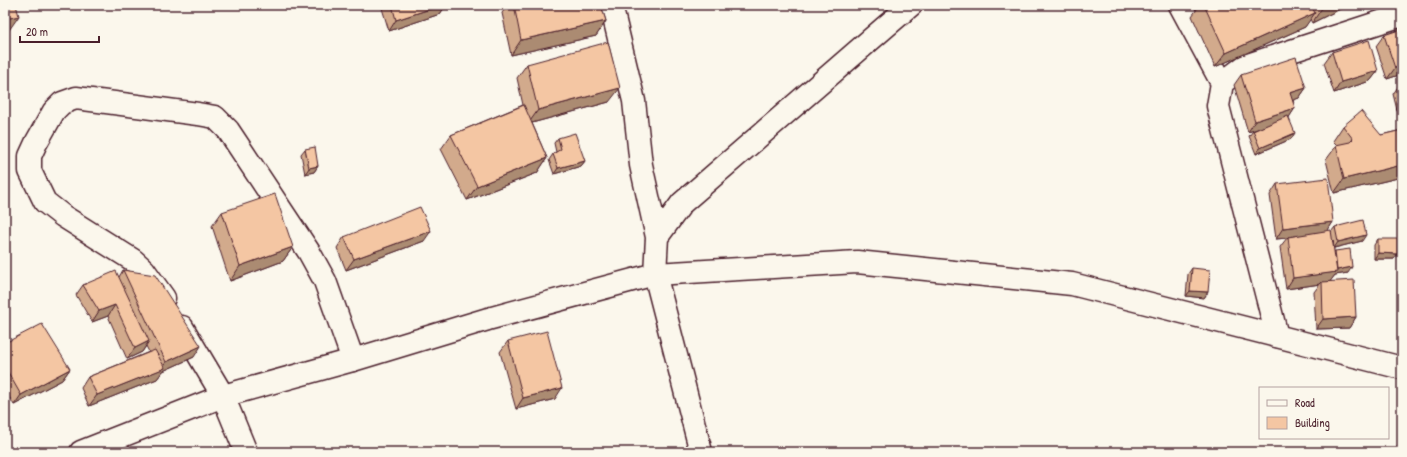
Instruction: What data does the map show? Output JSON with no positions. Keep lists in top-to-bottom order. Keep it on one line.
{"legend":["Road","Building"],"scale_bar":"20 m"}
